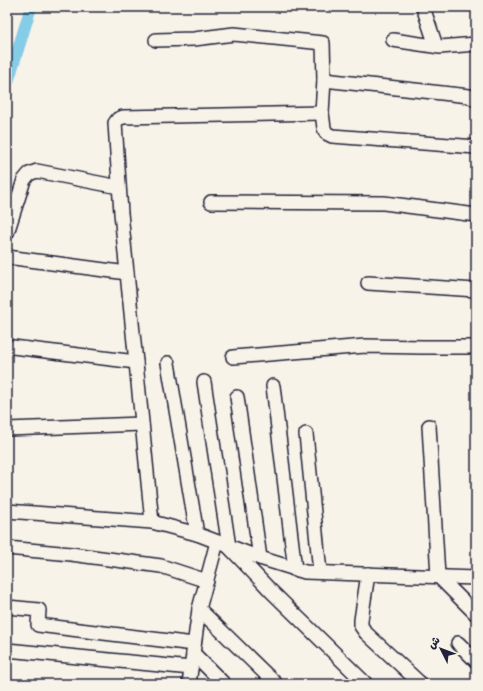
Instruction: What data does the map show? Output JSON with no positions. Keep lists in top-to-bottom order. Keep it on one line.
{"north":"top left"}
